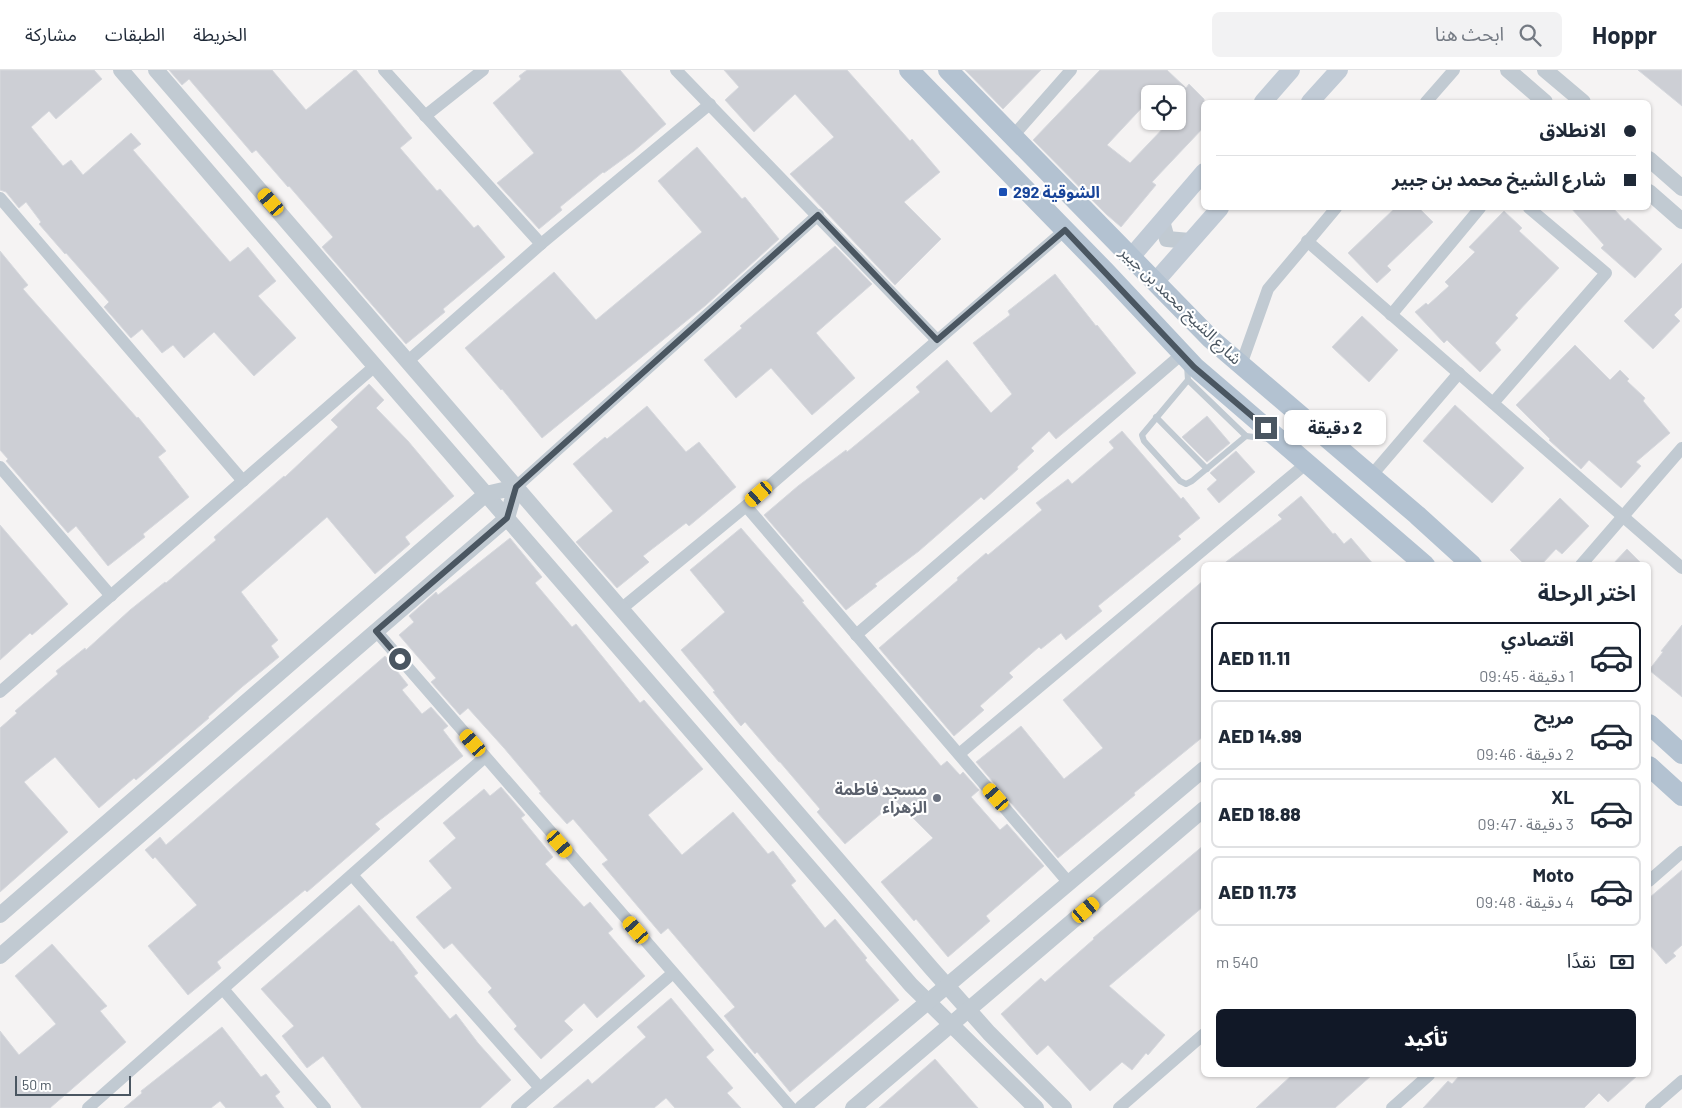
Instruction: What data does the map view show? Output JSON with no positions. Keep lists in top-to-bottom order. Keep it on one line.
{"streets":{"main road":["شارع الشيخ محمد بن جبير"]},"places":{"transit":["الشوقية 292"],"other":["مسجد فاطمة الزهراء"]},"scale_bar":"50 m","page":{"header":"Hoppr","search":"ابحث هنا","nav":["الخريطة","الطبقات","مشاركة"],"banner":["الانطلاق","شارع الشيخ محمد بن جبير"],"bubble":"2 دقيقة","heading":"اختر الرحلة","list":[{"name":"اقتصادي","note":"1 دقيقة · 09:45","value":"AED 11.11"},{"name":"مريح","note":"2 دقيقة · 09:46","value":"AED 14.99"},{"name":"XL","note":"3 دقيقة · 09:47","value":"AED 18.88"},{"name":"Moto","note":"4 دقيقة · 09:48","value":"AED 11.73"}],"pay":["نقدًا","540 m"],"buttons":"تأكيد","scale":"50 m"}}
